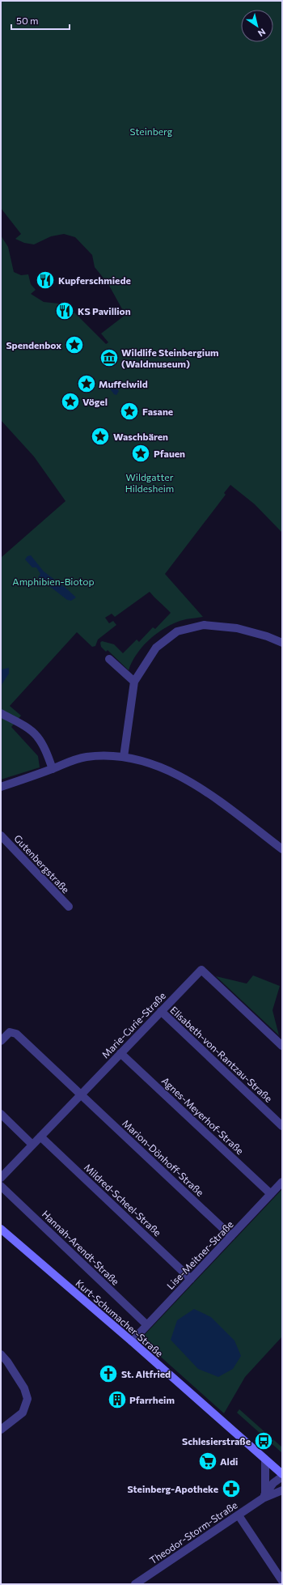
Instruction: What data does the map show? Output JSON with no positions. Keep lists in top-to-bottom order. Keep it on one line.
{"streets":{"main road":["Kurt-Schumacher-Straße"],"street":["Gutenbergstraße","Marie-Curie-Straße","Elisabeth-von-Rantzau-Straße","Agnes-Meyerhof-Straße","Marion-Dönhoff-Straße","Mildred-Scheel-Straße","Hannah-Arendt-Straße","Lise-Meitner-Straße","Theodor-Storm-Straße"]},"crossings":[["Marie-Curie-Straße","Elisabeth-von-Rantzau-Straße"],["Marie-Curie-Straße","Agnes-Meyerhof-Straße"],["Marie-Curie-Straße","Marion-Dönhoff-Straße"],["Marie-Curie-Straße","Mildred-Scheel-Straße"],["Agnes-Meyerhof-Straße","Lise-Meitner-Straße"],["Marion-Dönhoff-Straße","Lise-Meitner-Straße"],["Mildred-Scheel-Straße","Lise-Meitner-Straße"],["Hannah-Arendt-Straße","Lise-Meitner-Straße"],["Lise-Meitner-Straße","Kurt-Schumacher-Straße"],["Kurt-Schumacher-Straße","Theodor-Storm-Straße"]],"parks":["Steinberg","Wildgatter Hildesheim","Amphibien-Biotop"],"places":{"restaurant":["Kupferschmiede","KS Pavillion"],"place":["Spendenbox","Muffelwild","Vögel","Fasane","Waschbären","Pfauen"],"museum":["Wildlife Steinbergium (Waldmuseum)"],"church":["St. Altfried"],"building":["Pfarrheim"],"bus stop":["Schlesierstraße"],"supermarket":["Aldi"],"pharmacy":["Steinberg-Apotheke"]},"scale_bar":"50 m","north":"bottom right"}
